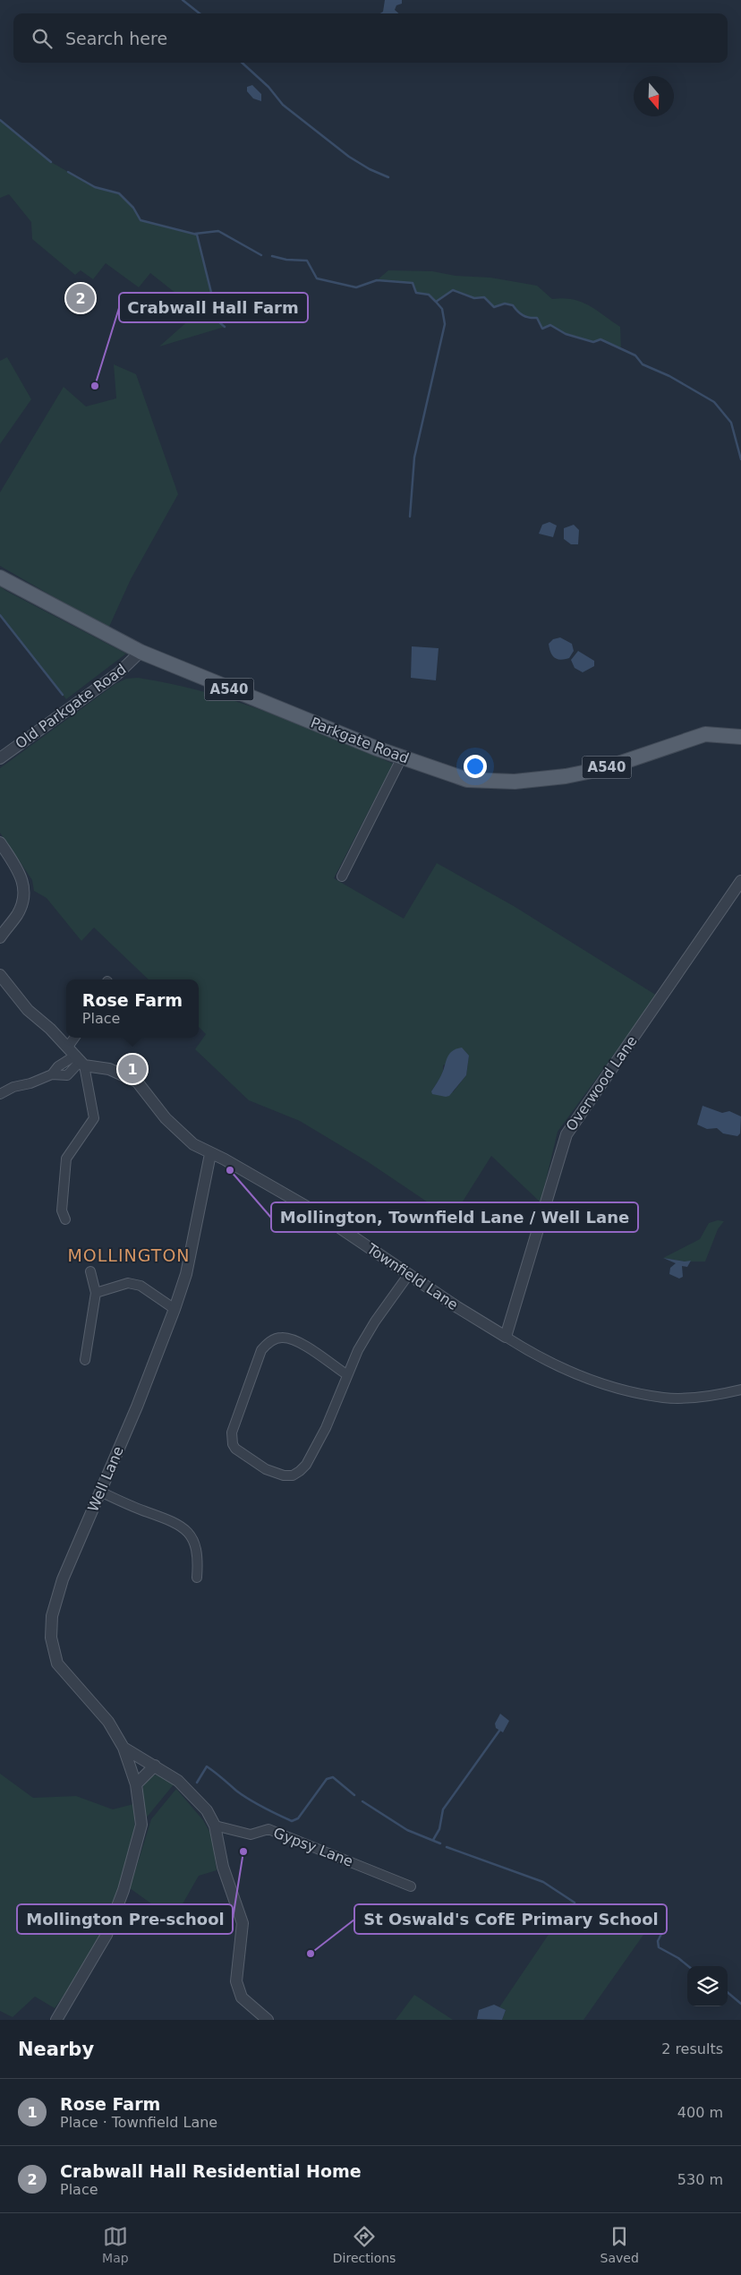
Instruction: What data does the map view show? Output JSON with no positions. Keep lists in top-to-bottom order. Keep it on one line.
{"streets":{"main road":["A540","Parkgate Road"],"street":["Old Parkgate Road","Overwood Lane","Townfield Lane","Well Lane","Gypsy Lane"]},"crossings":[["Old Parkgate Road","Parkgate Road"],["Overwood Lane","Townfield Lane"],["Townfield Lane","Well Lane"]],"districts":["MOLLINGTON"],"places":["Crabwall Hall Farm","Mollington, Townfield Lane / Well Lane","Mollington Pre-school","St Oswald's CofE Primary School"],"north":"bottom","page":{"search":"Search here","pins":["2","1"],"popup":["Rose Farm","Place"],"heading":["Nearby","2 results"],"list":[{"mark":"1","name":"Rose Farm","note":"Place · Townfield Lane","value":"400 m"},{"mark":"2","name":"Crabwall Hall Residential Home","note":"Place","value":"530 m"}],"nav":["Map","Directions","Saved"]}}
